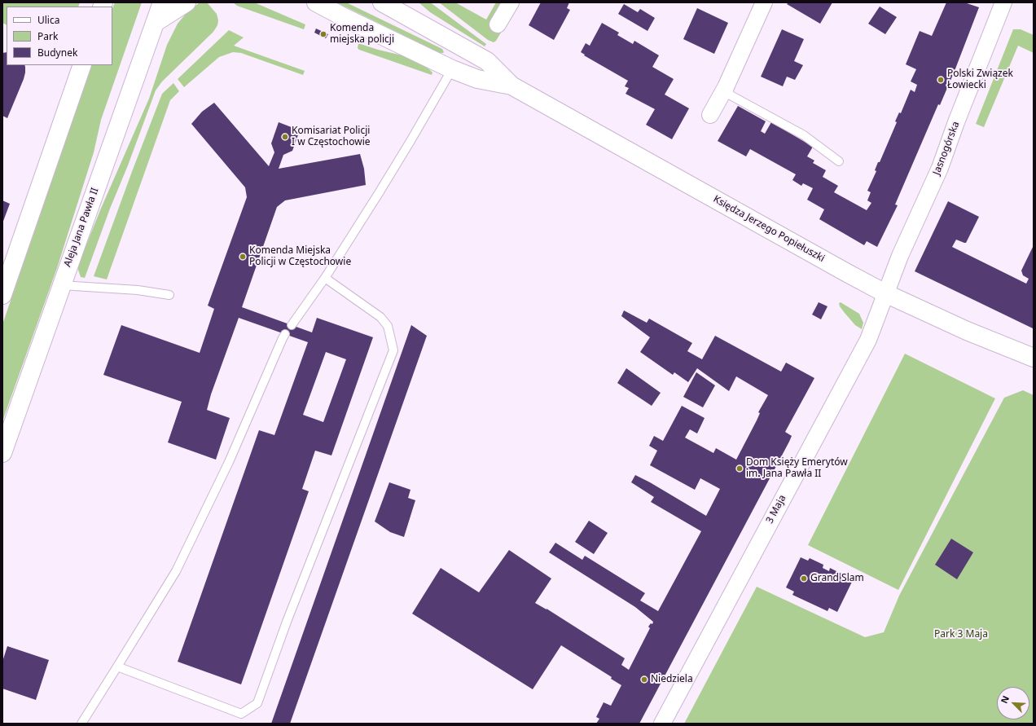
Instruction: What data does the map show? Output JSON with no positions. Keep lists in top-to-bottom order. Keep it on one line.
{"streets":{"main road":["Aleja Jana Pawła II","Księdza Jerzego Popiełuszki"],"street":["Jasnogórska","3 Maja"]},"crossings":[["Jasnogórska","Księdza Jerzego Popiełuszki"],["Jasnogórska","3 Maja"],["Księdza Jerzego Popiełuszki","3 Maja"]],"parks":["Park 3 Maja"],"places":["Komenda miejska policji","Polski Związek Łowiecki","Komisariat Policji I w Częstochowie","Komenda Miejska Policji w Częstochowie","Dom Księży Emerytów im. Jana Pawła II","Grand Slam","Niedziela"],"legend":["Ulica","Park","Budynek"],"north":"top left"}
